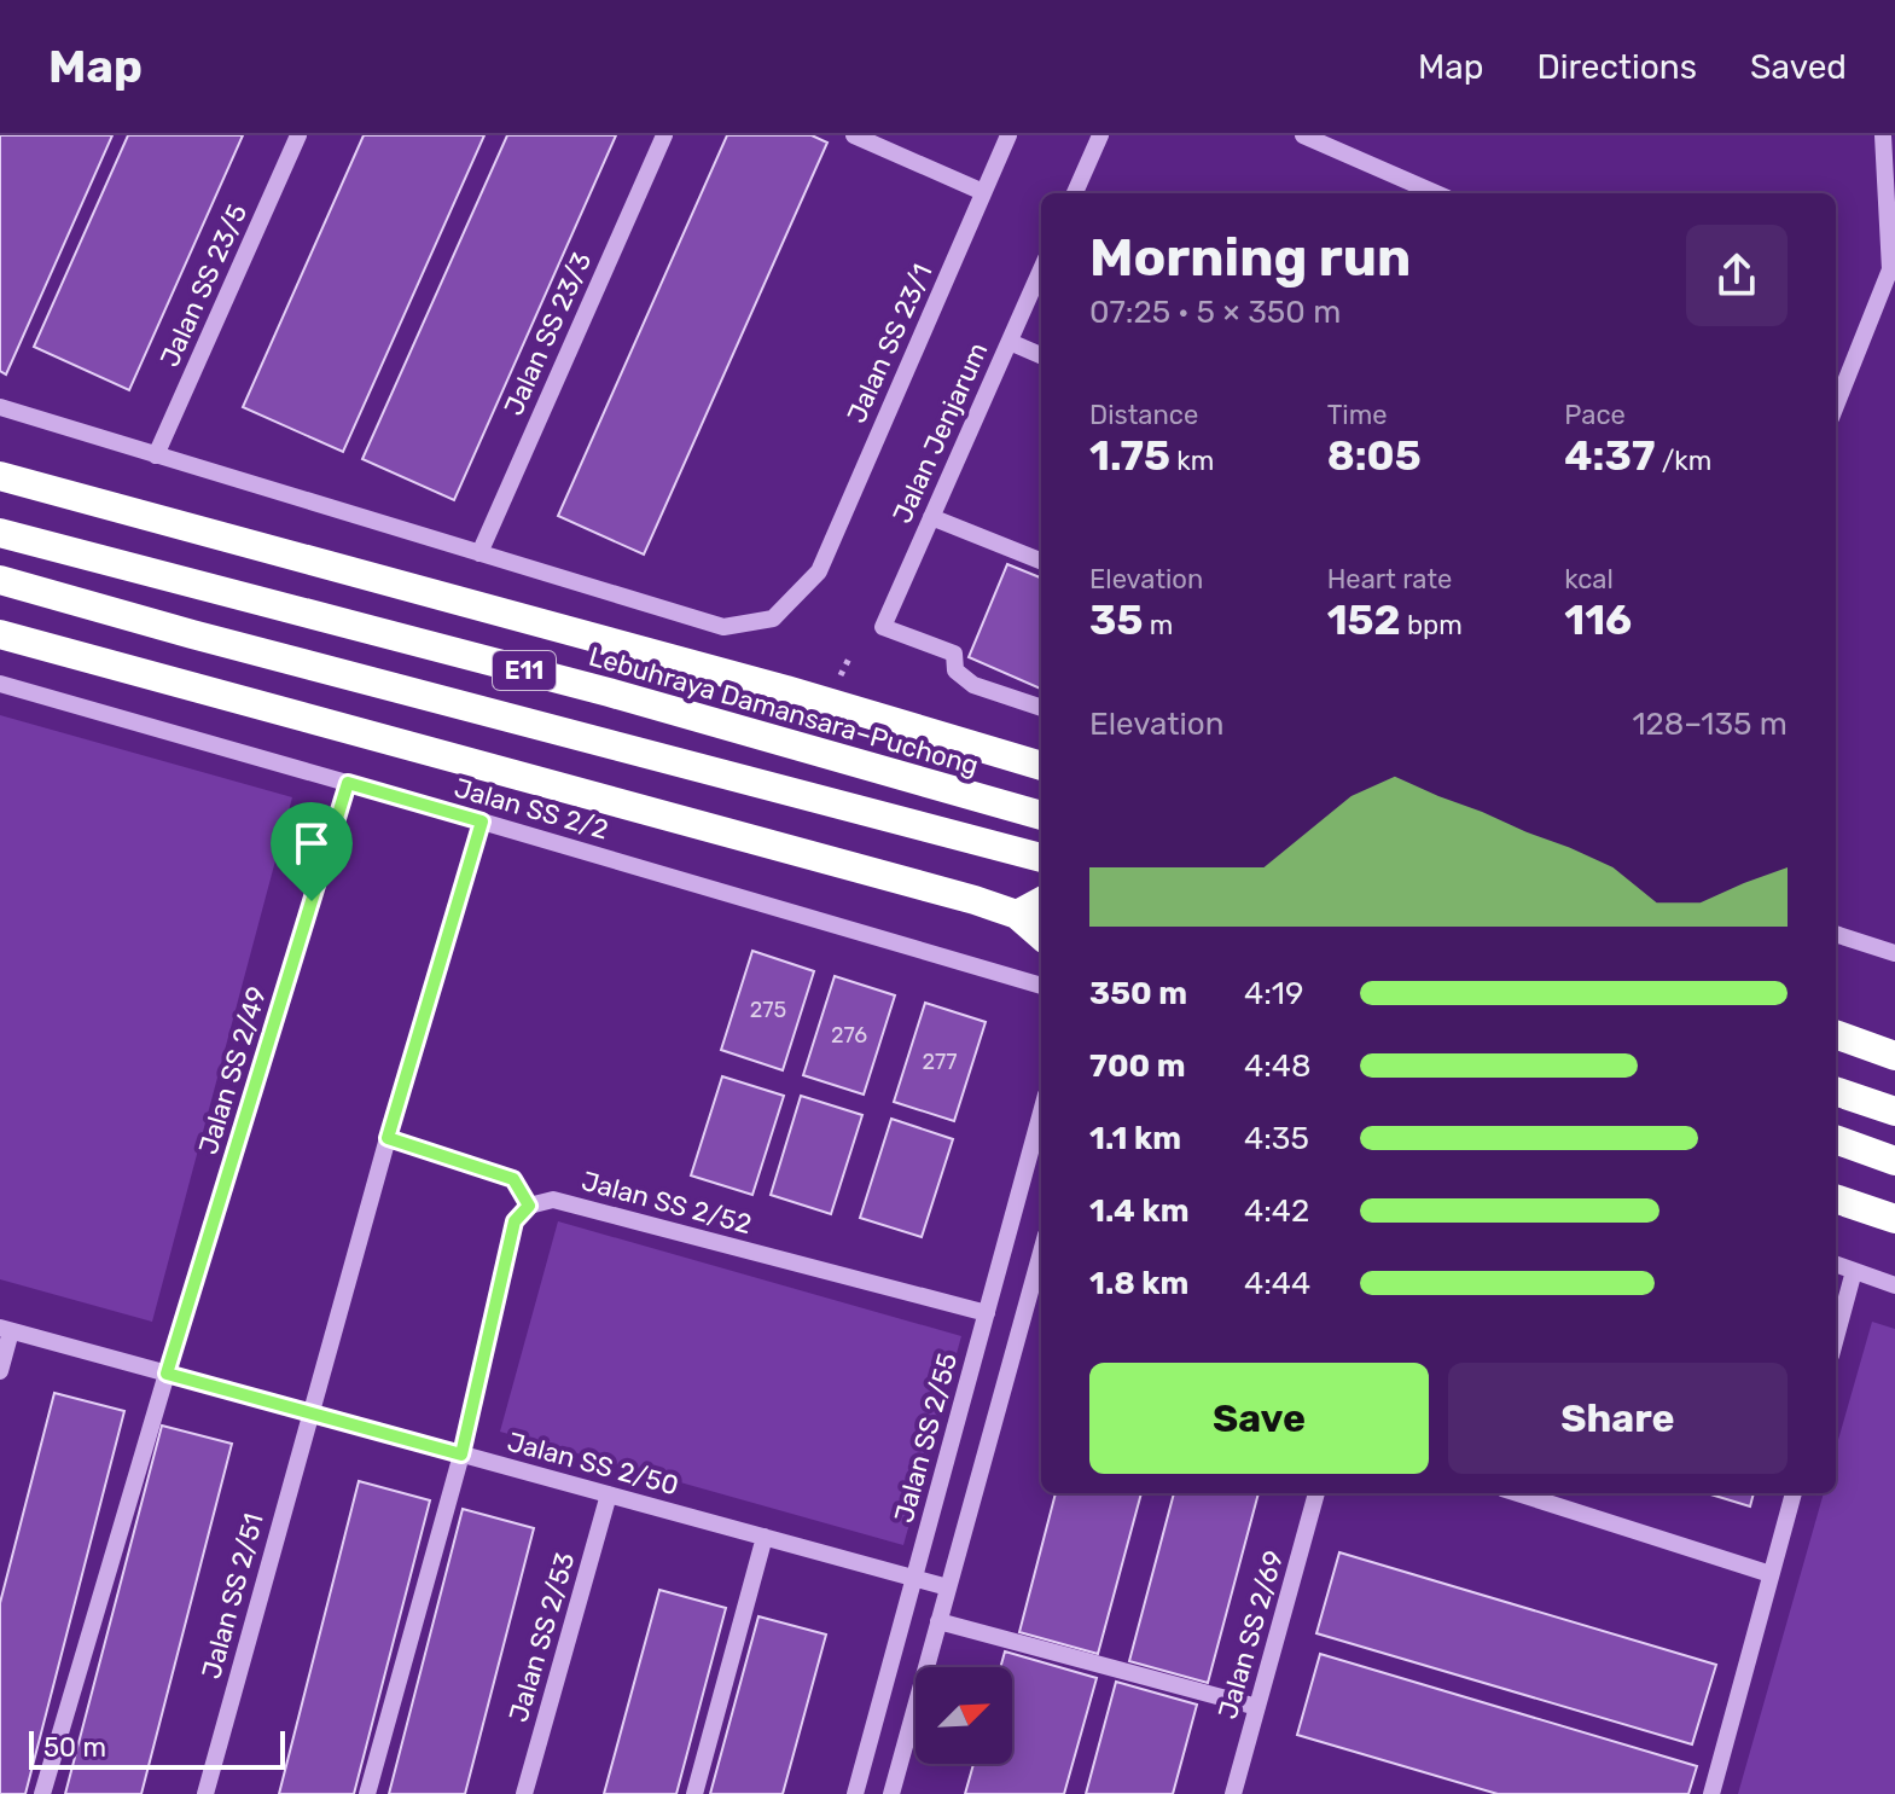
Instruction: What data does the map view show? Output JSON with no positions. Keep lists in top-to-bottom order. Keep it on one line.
{"streets":{"highway":["E11","Lebuhraya Damansara–Puchong"],"street":["Jalan SS 23/5","Jalan SS 23/3","Jalan SS 23/1","Jalan Jenjarum","Jalan SS 2/2","Jalan SS 2/49","Jalan SS 2/52","Jalan SS 2/55","Jalan SS 2/50","Jalan SS 2/51","Jalan SS 2/69","Jalan SS 2/53"]},"crossings":[["Jalan SS 23/3","Jalan SS 23/1"],["Jalan SS 2/2","Jalan SS 2/49"],["Jalan SS 2/2","Jalan SS 2/51"],["Jalan SS 2/49","Jalan SS 2/50"],["Jalan SS 2/52","Jalan SS 2/55"],["Jalan SS 2/55","Jalan SS 2/50"],["Jalan SS 2/50","Jalan SS 2/51"],["Jalan SS 2/50","Jalan SS 2/53"]],"house_numbers":["275","276","277"],"scale_bar":"50 m","north":"top right","page":{"header":"Map","nav":["Map","Directions","Saved"],"heading":["Morning run","07:25 · 5 × 350 m"],"stats":[["Distance","1.75 km"],["Time","8:05"],["Pace","4:37 /km"],["Elevation","35 m"],["Heart rate","152 bpm"],["kcal","116"]],"chart":["Elevation","128–135 m"],"list":[{"name":"350 m","note":"4:19"},{"name":"700 m","note":"4:48"},{"name":"1.1 km","note":"4:35"},{"name":"1.4 km","note":"4:42"},{"name":"1.8 km","note":"4:44"}],"buttons":["Save","Share"],"scale":"50 m"}}
